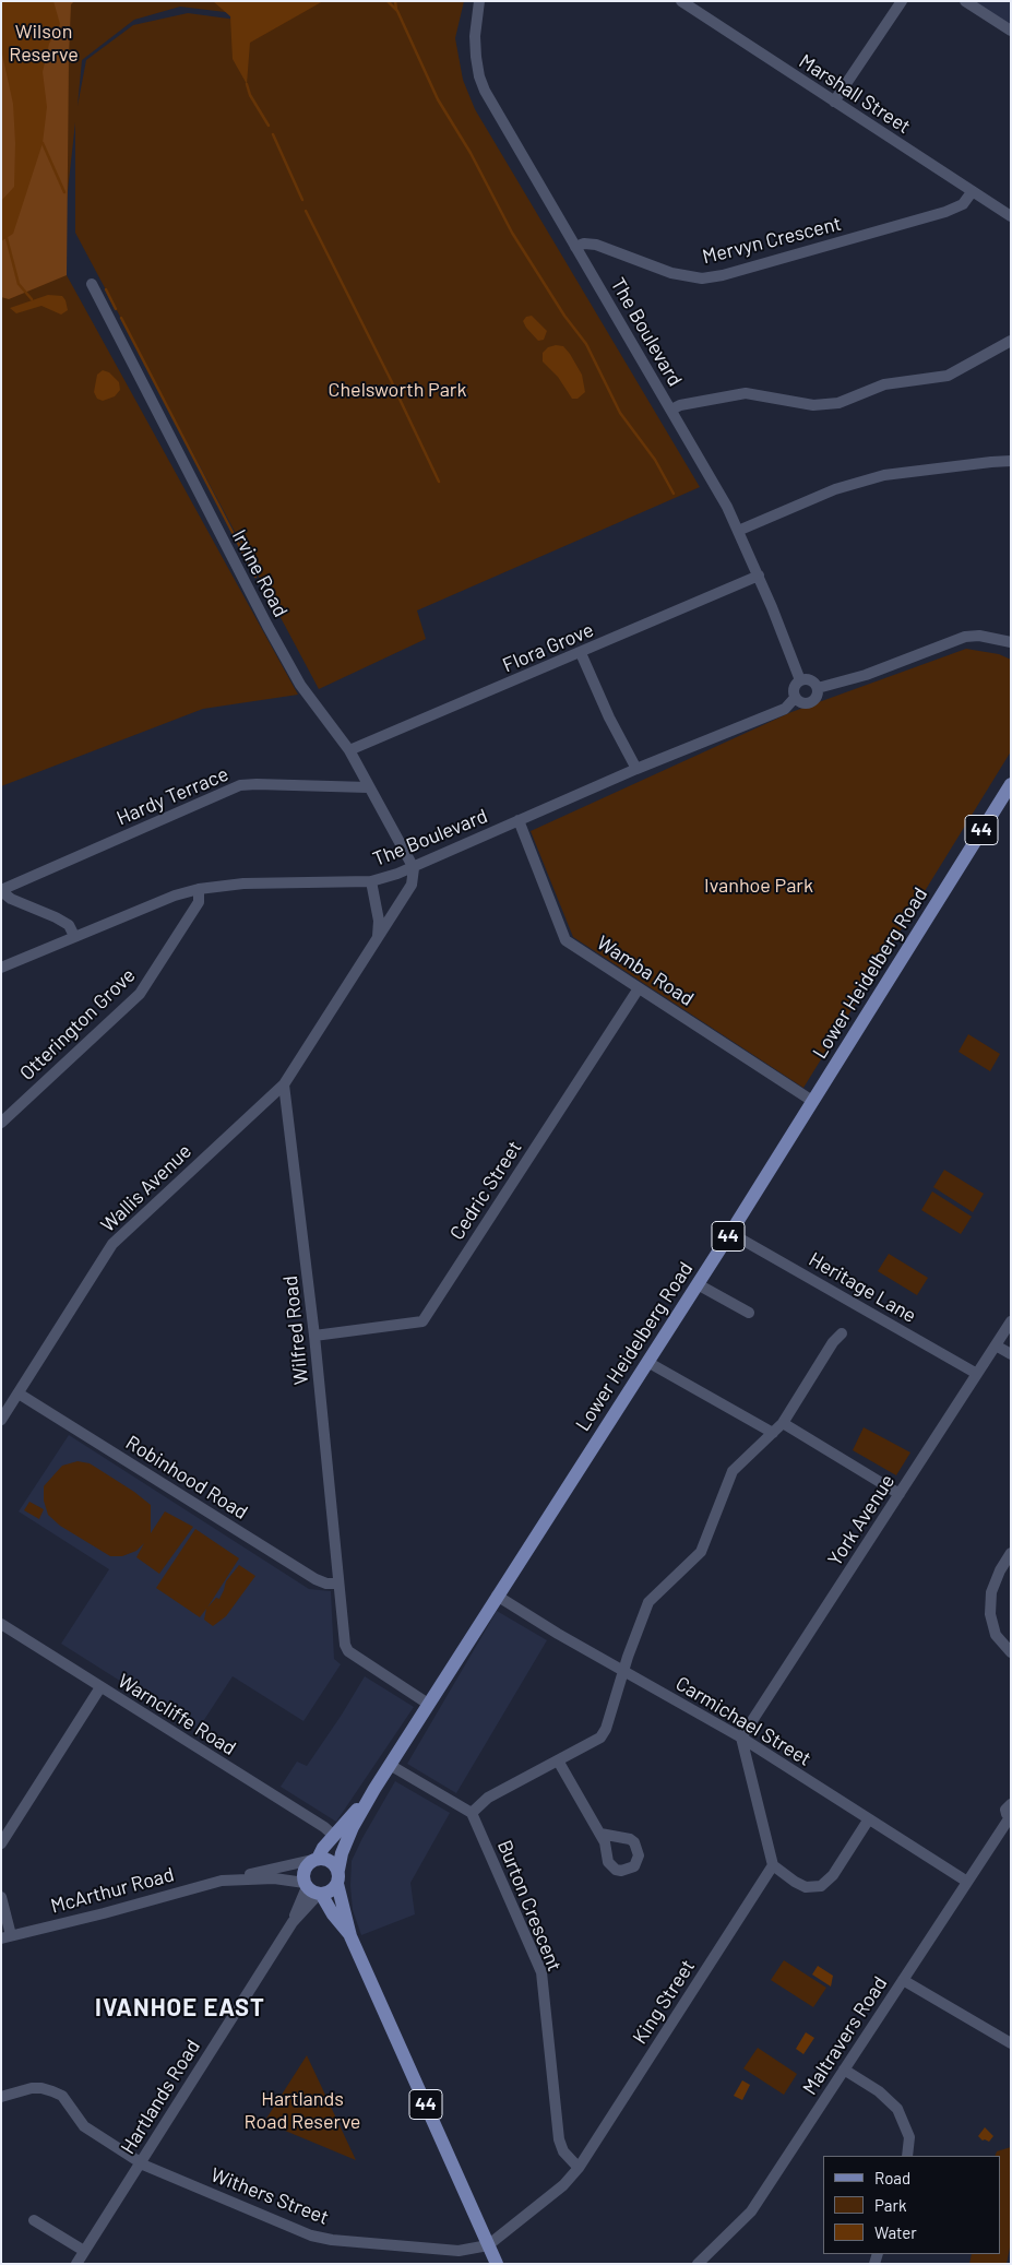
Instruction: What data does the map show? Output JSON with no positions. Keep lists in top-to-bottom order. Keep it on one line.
{"streets":{"main road":["44","Lower Heidelberg Road"],"street":["Marshall Street","Mervyn Crescent","The Boulevard","Irvine Road","Flora Grove","Hardy Terrace","Wamba Road","Otterington Grove","Wallis Avenue","Cedric Street","Heritage Lane","Wilfred Road","Robinhood Road","York Avenue","Warncliffe Road","Carmichael Street","McArthur Road","Burton Crescent","King Street","Maltravers Road","Hartlands Road","Withers Street"]},"crossings":[["Marshall Street","Mervyn Crescent"],["Mervyn Crescent","The Boulevard"],["The Boulevard","Irvine Road"],["The Boulevard","Flora Grove"],["The Boulevard","Wamba Road"],["The Boulevard","Otterington Grove"],["Irvine Road","Flora Grove"],["Irvine Road","Hardy Terrace"],["44","Lower Heidelberg Road"],["44","McArthur Road"],["44","King Street"],["44","Hartlands Road"],["44","Withers Street"],["Wamba Road","Lower Heidelberg Road"],["Wamba Road","Cedric Street"],["Lower Heidelberg Road","Heritage Lane"],["Lower Heidelberg Road","Wilfred Road"],["Lower Heidelberg Road","Warncliffe Road"],["Lower Heidelberg Road","Carmichael Street"],["Lower Heidelberg Road","McArthur Road"],["Lower Heidelberg Road","Hartlands Road"],["Wallis Avenue","Wilfred Road"],["Wallis Avenue","Robinhood Road"],["Cedric Street","Wilfred Road"],["Heritage Lane","York Avenue"],["Wilfred Road","Robinhood Road"],["York Avenue","Carmichael Street"],["Carmichael Street","Maltravers Road"],["McArthur Road","Hartlands Road"],["Burton Crescent","King Street"],["King Street","Withers Street"],["Hartlands Road","Withers Street"]],"districts":["IVANHOE EAST"],"parks":["Wilson Reserve","Chelsworth Park","Ivanhoe Park","Hartlands Road Reserve"],"legend":["Road","Park","Water"]}
